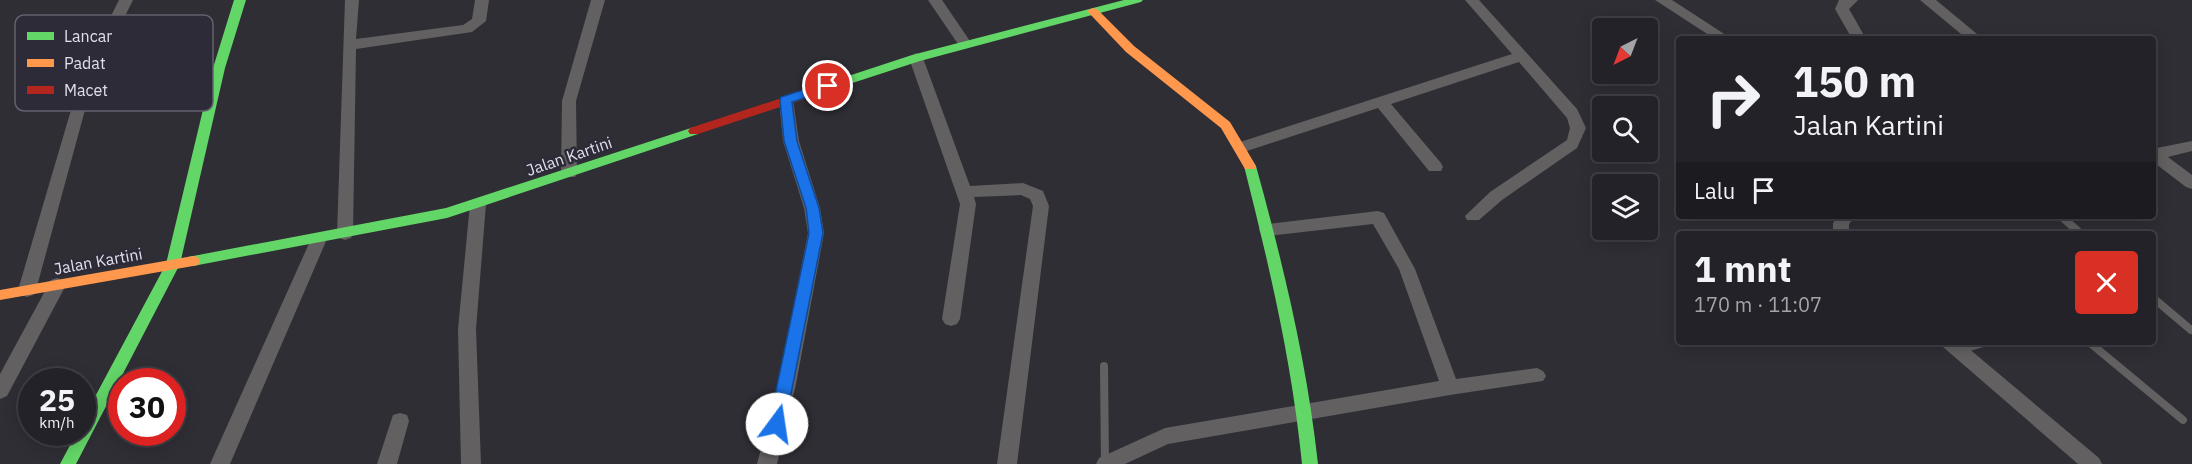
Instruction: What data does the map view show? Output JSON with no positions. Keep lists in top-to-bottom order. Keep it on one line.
{"streets":{"street":["Jalan Kartini"]},"legend":["Lancar","Padat","Macet"],"north":"bottom left","page":{"turn":["150 m","Jalan Kartini"],"then":"Lalu","heading":["1 mnt","170 m · 11:07"],"speed":"25 km/h","limit":"30"}}
